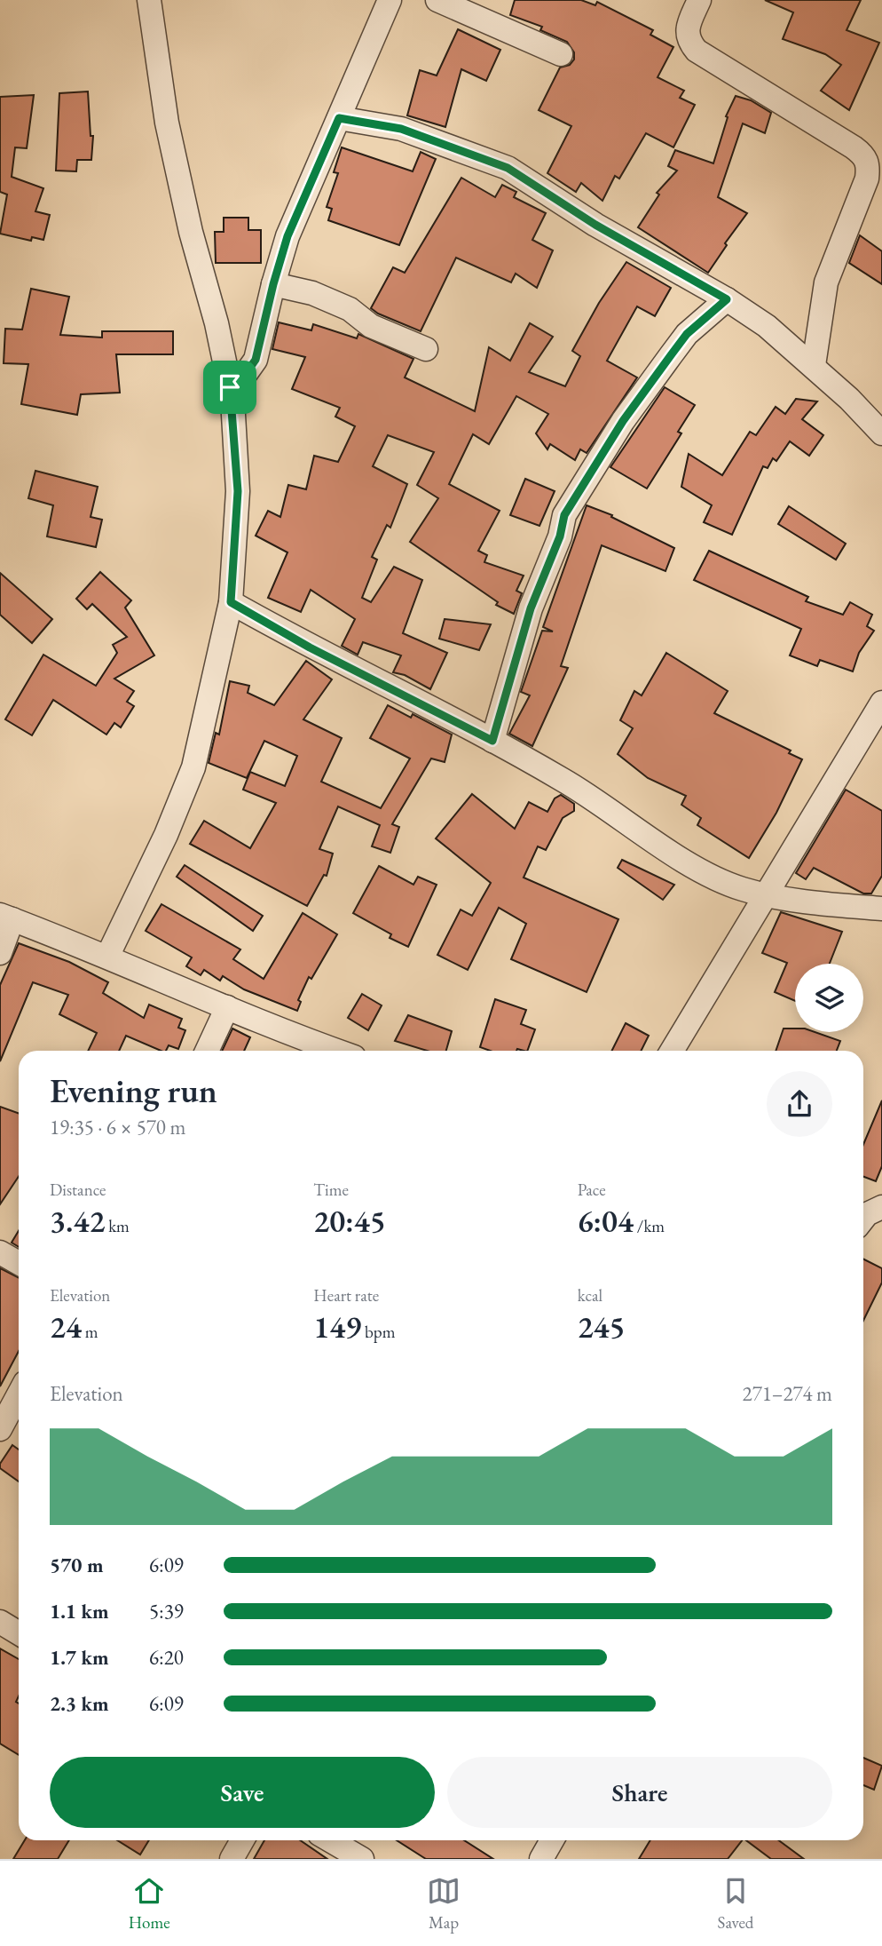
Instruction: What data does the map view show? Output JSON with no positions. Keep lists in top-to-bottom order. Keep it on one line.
{"page":{"heading":["Evening run","19:35 · 6 × 570 m"],"stats":[["Distance","3.42 km"],["Time","20:45"],["Pace","6:04 /km"],["Elevation","24 m"],["Heart rate","149 bpm"],["kcal","245"]],"chart":["Elevation","271–274 m"],"list":[{"name":"570 m","note":"6:09"},{"name":"1.1 km","note":"5:39"},{"name":"1.7 km","note":"6:20"},{"name":"2.3 km","note":"6:09"}],"buttons":["Save","Share"],"tabs":["Home","Map","Saved"]}}
